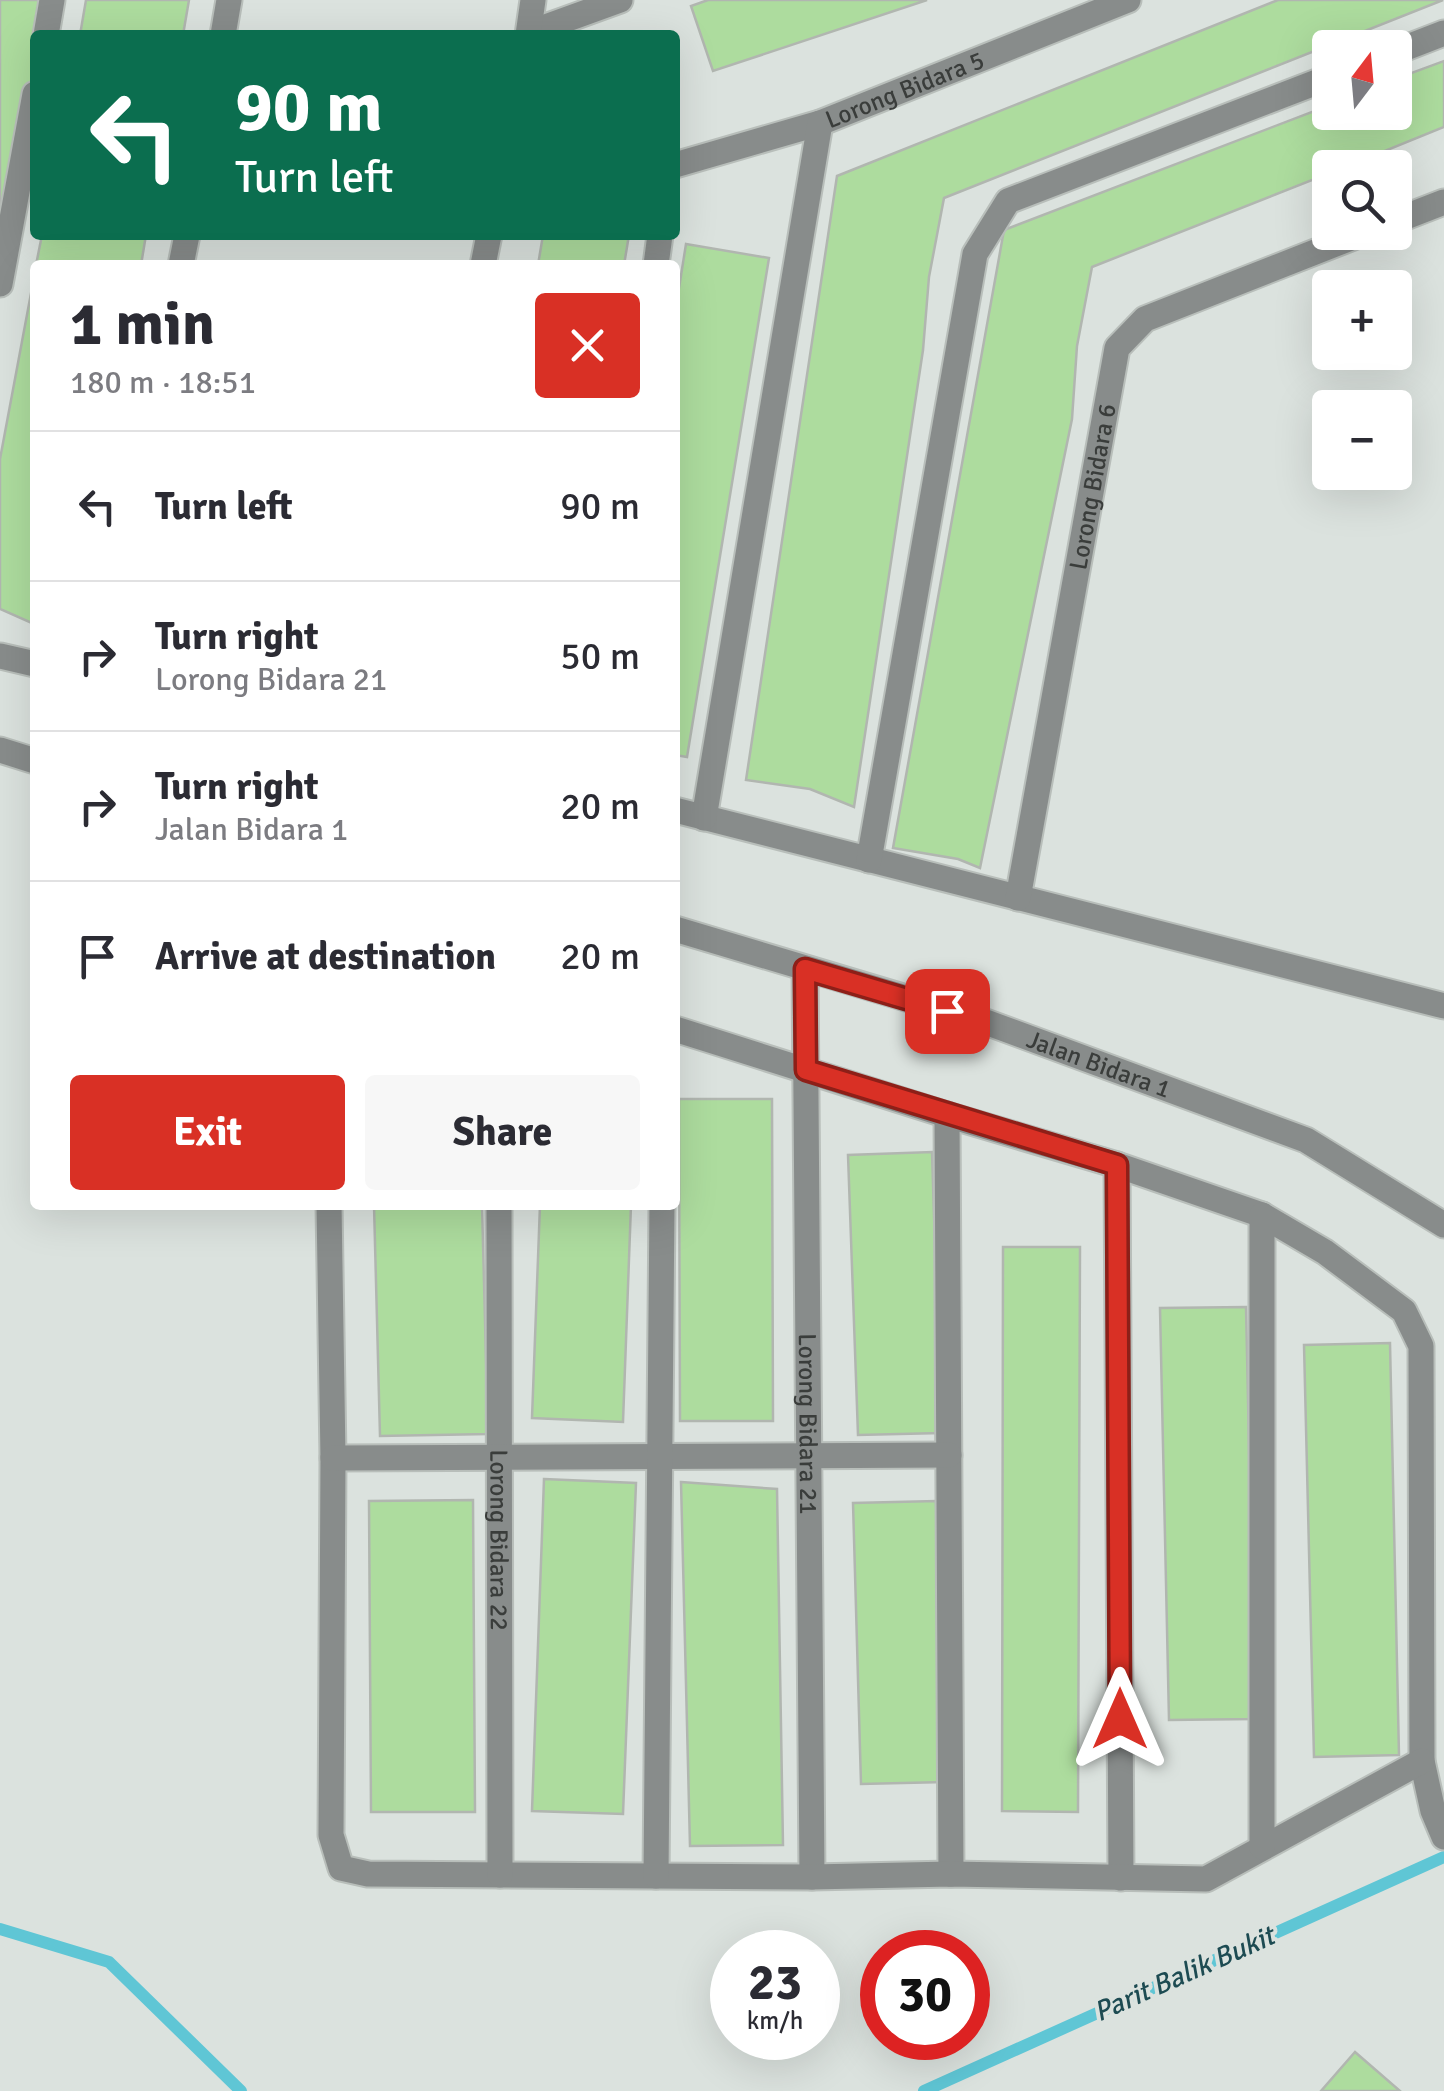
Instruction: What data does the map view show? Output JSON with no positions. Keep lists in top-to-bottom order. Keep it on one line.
{"streets":{"street":["Lorong Bidara 5","Lorong Bidara 6","Jalan Bidara 1","Lorong Bidara 21","Lorong Bidara 22"]},"crossings":[["Jalan Bidara 1","Lorong Bidara 21"]],"water":["Parit Balik Bukit"],"north":"top","page":{"map_buttons":["+","−"],"turn":["90 m","Turn left"],"heading":["1 min","180 m · 18:51"],"list":[{"name":"Turn left","value":"90 m"},{"name":"Turn right","note":"Lorong Bidara 21","value":"50 m"},{"name":"Turn right","note":"Jalan Bidara 1","value":"20 m"},{"name":"Arrive at destination","value":"20 m"}],"buttons":["Exit","Share"],"speed":"23 km/h","limit":"30"}}
